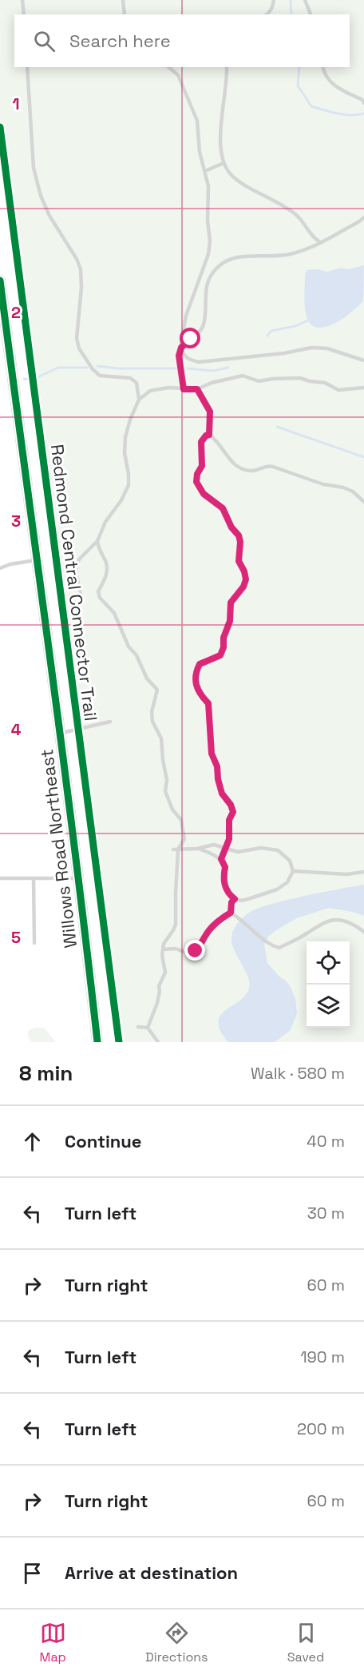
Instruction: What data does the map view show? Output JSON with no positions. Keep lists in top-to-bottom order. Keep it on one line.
{"streets":{"main road":["Willows Road Northeast"],"cycle path":["Redmond Central Connector Trail"]},"page":{"search":"Search here","heading":["8 min","Walk · 580 m"],"list":[["Continue","40 m"],["Turn left","30 m"],["Turn right","60 m"],["Turn left","190 m"],["Turn left","200 m"],["Turn right","60 m"],"Arrive at destination"],"nav":["Map","Directions","Saved"]},"grid":{"rows":["1","2","3","4","5"]}}
